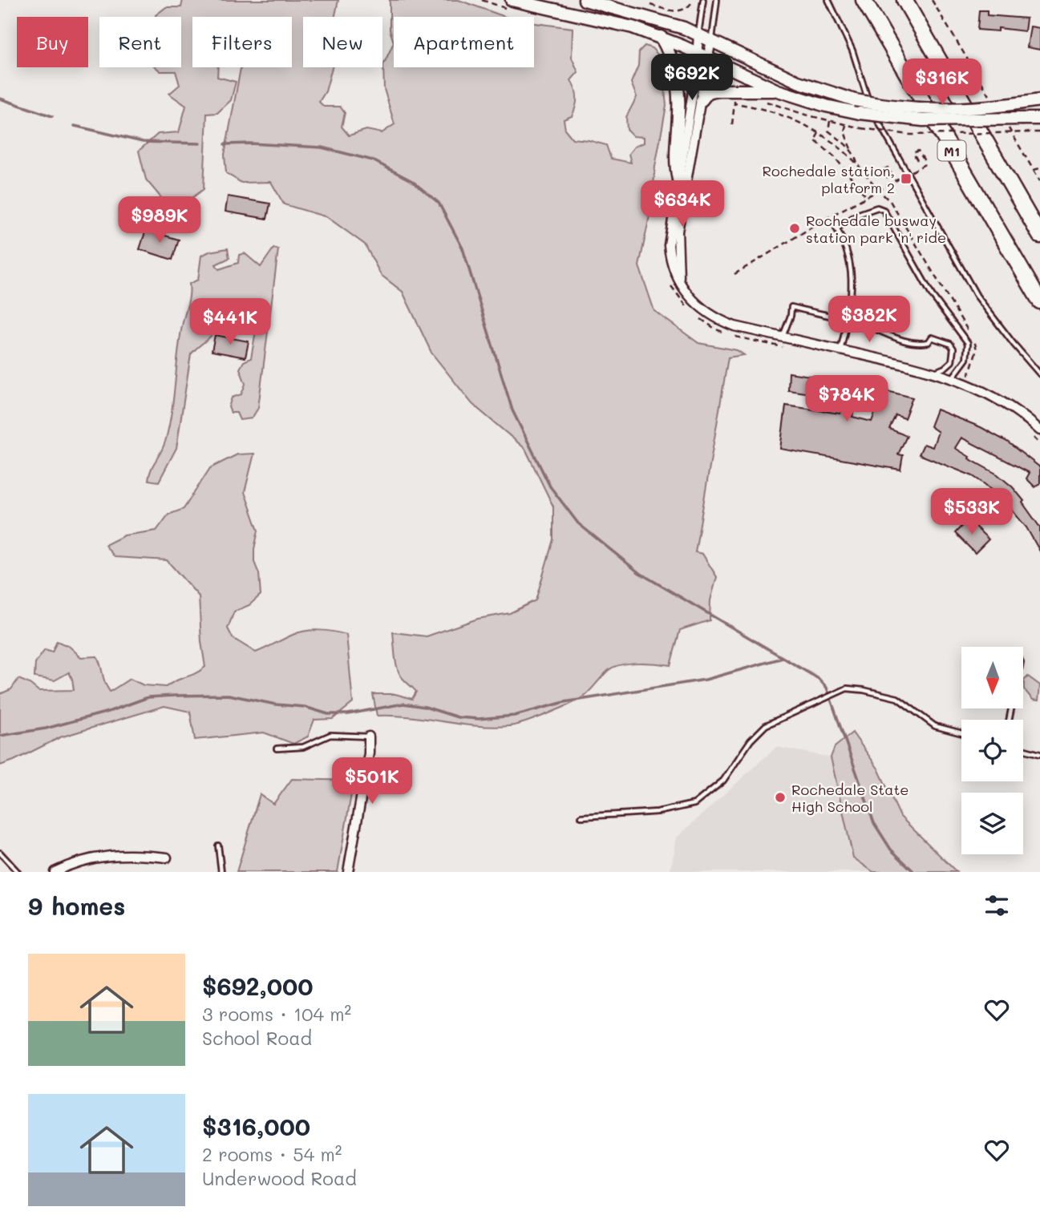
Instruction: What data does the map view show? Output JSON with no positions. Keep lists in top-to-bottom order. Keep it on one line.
{"streets":{"highway":["M1"]},"places":{"transit":["Rochedale station, platform 2"],"other":["Rochedale busway station park 'n' ride","Rochedale State High School"]},"north":"bottom","page":{"chip":["Buy","Rent","Filters","New","Apartment"],"price":["$692K","$316K","$634K","$989K","$382K","$441K","$784K","$533K","$501K"],"heading":"9 homes","list":[{"name":"$692,000","note":"3 rooms · 104 m² · School Road"},{"name":"$316,000","note":"2 rooms · 54 m² · Underwood Road"}]}}
